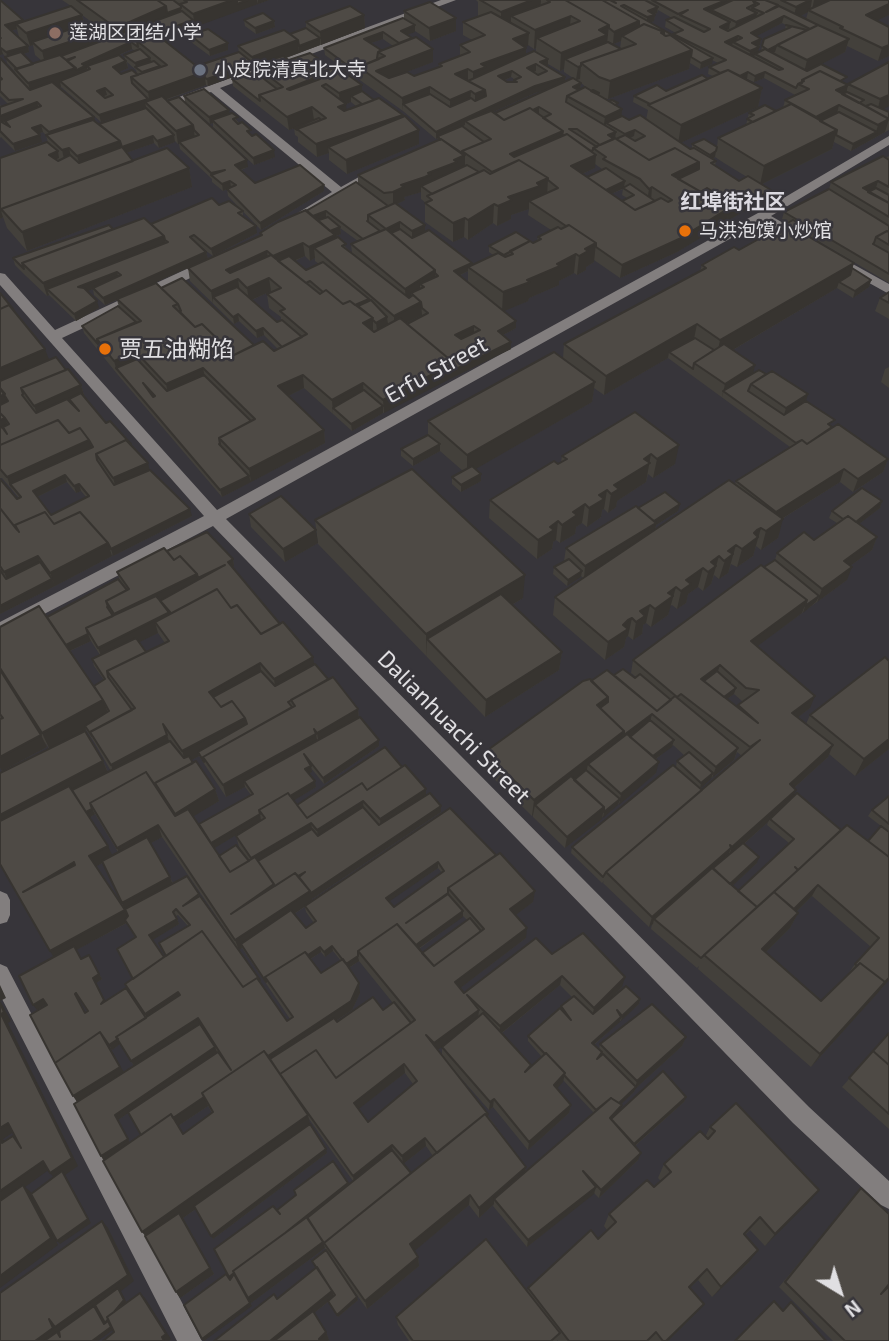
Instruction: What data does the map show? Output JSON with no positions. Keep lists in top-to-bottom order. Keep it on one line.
{"streets":{"street":["Erfu Street","Dalianhuachi Street"]},"crossings":[["Erfu Street","Dalianhuachi Street"]],"districts":["红埠街社区"],"places":["莲湖区团结小学","小皮院清真北大寺","马洪泡馍小炒馆","贾五油糊馅"],"north":"bottom right"}
